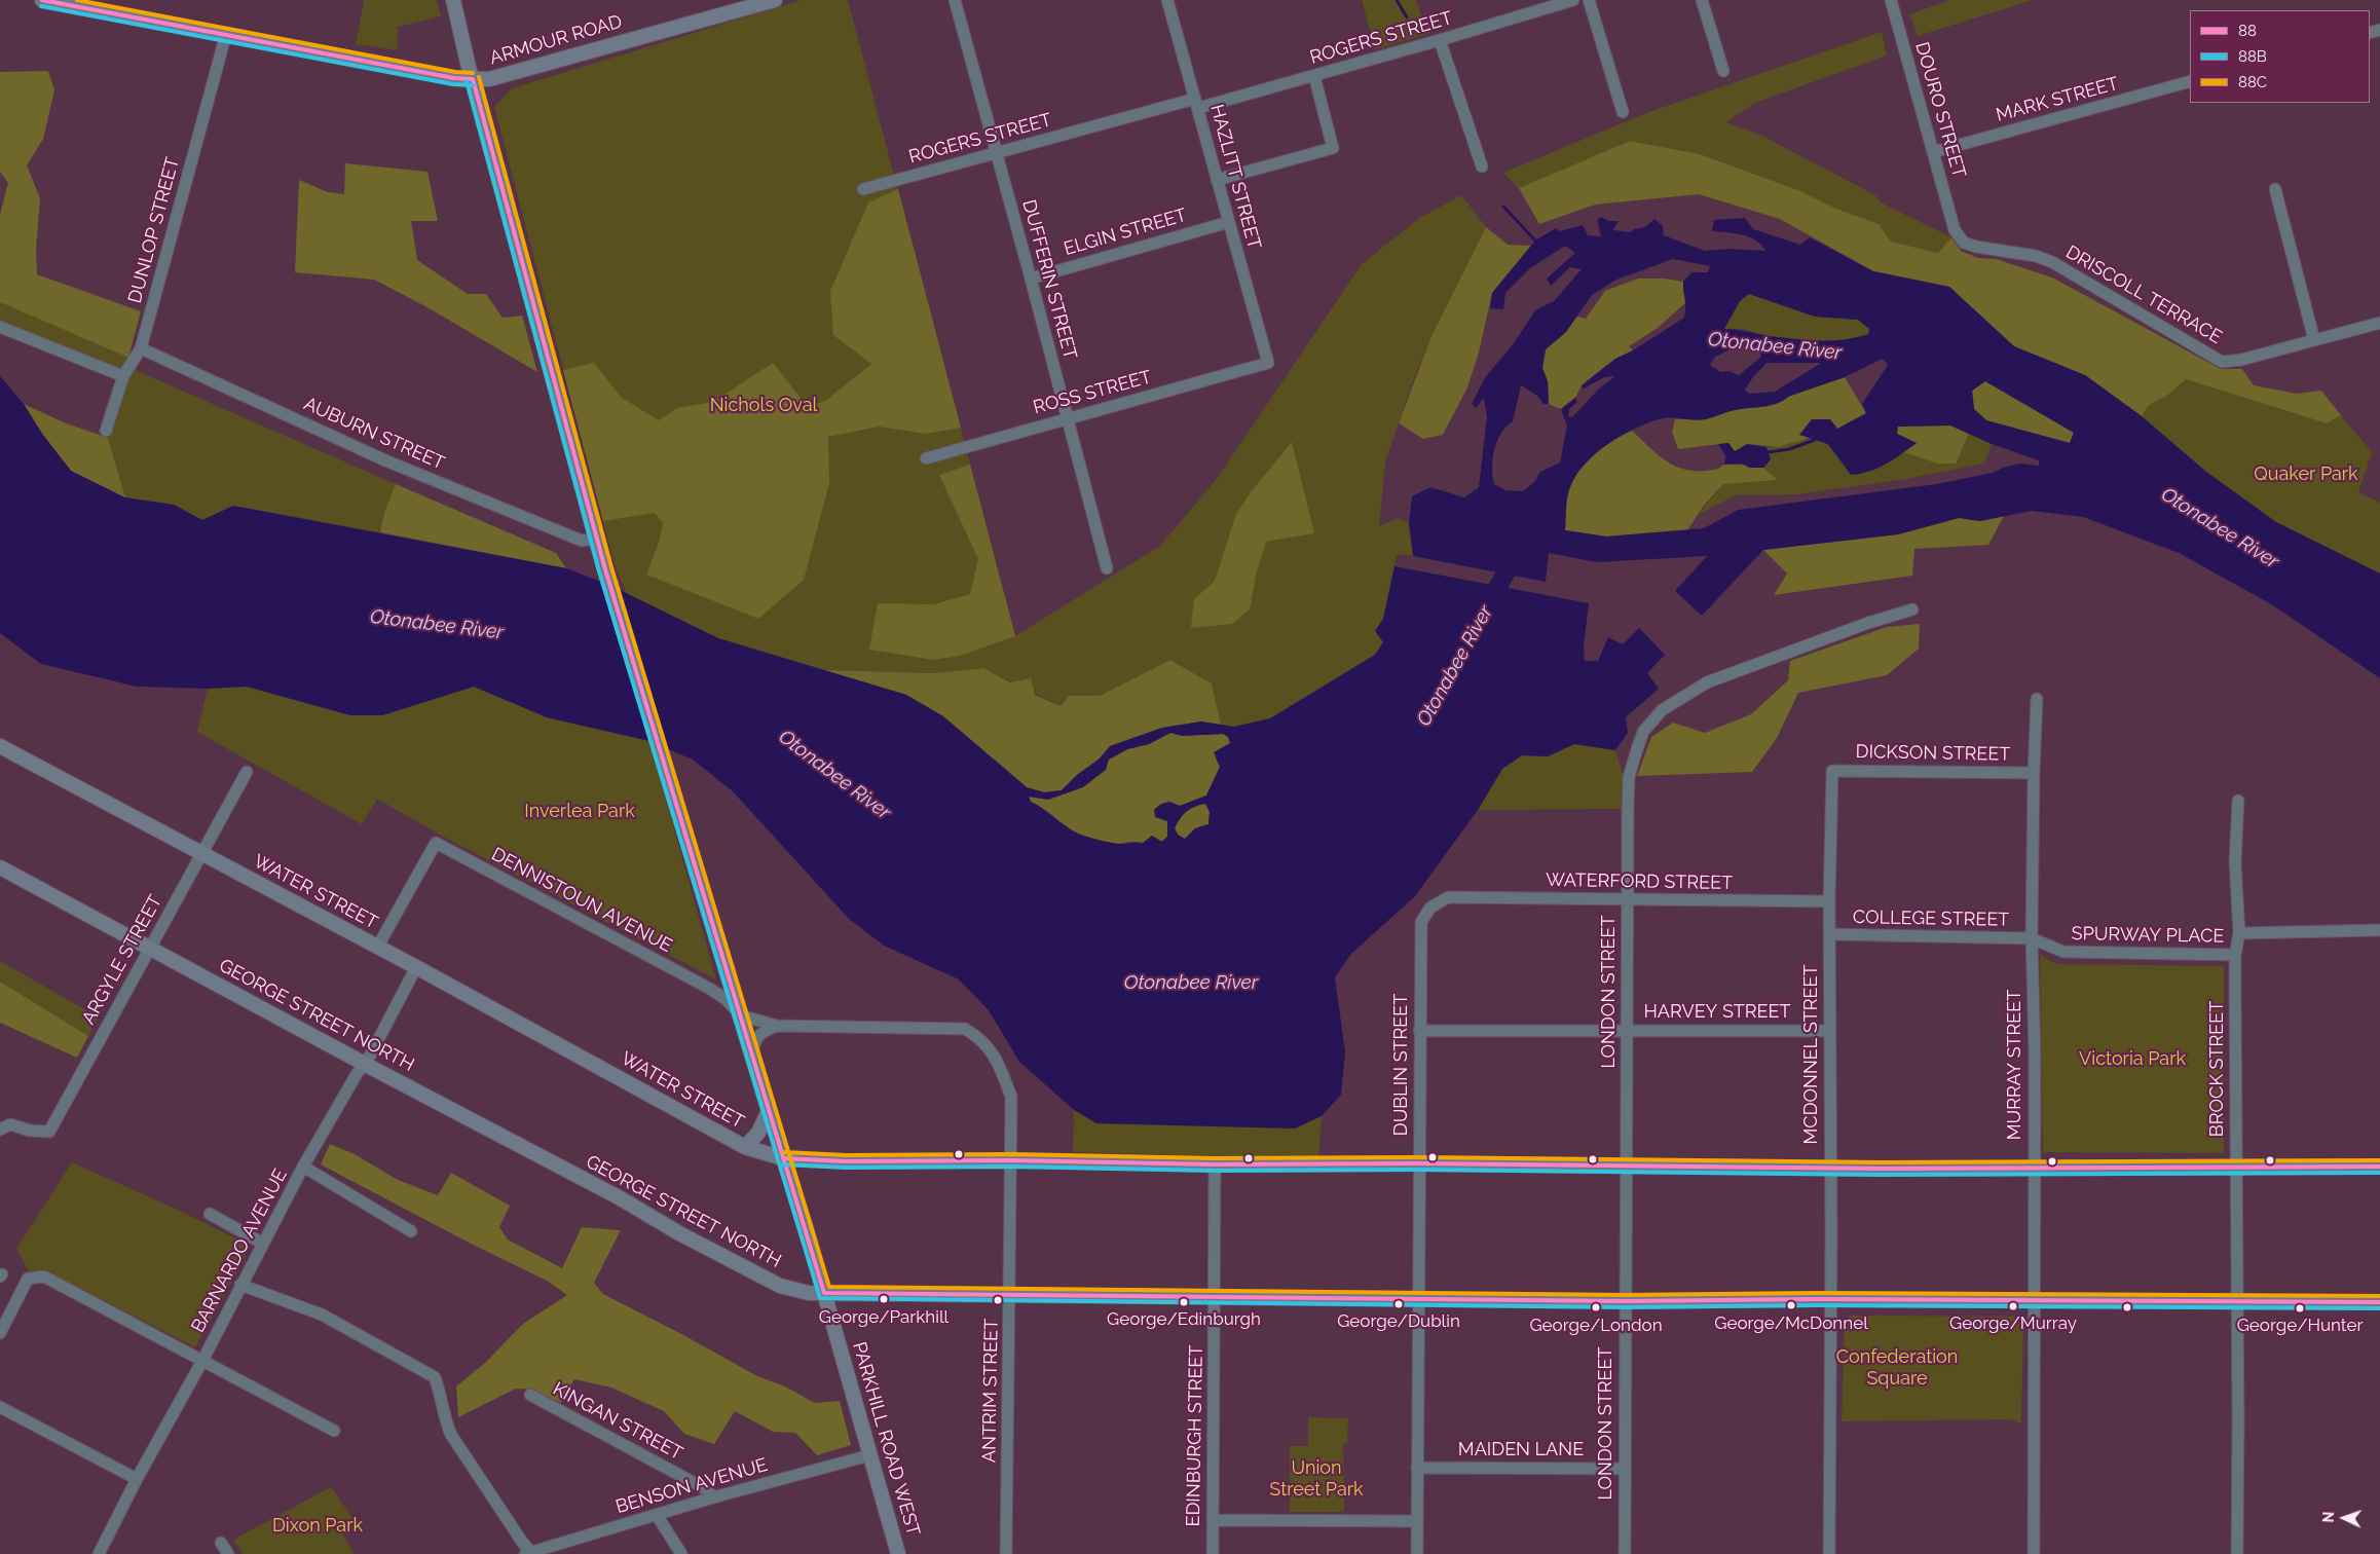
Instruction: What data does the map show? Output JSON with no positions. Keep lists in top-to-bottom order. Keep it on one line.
{"streets":{"main road":["ARMOUR ROAD","WATER STREET","GEORGE STREET NORTH","PARKHILL ROAD WEST"],"street":["ROGERS STREET","MARK STREET","DOURO STREET","HAZLITT STREET","DUNLOP STREET","ELGIN STREET","DUFFERIN STREET","DRISCOLL TERRACE","ROSS STREET","AUBURN STREET","DICKSON STREET","WATERFORD STREET","DENNISTOUN AVENUE","COLLEGE STREET","SPURWAY PLACE","ARGYLE STREET","LONDON STREET","HARVEY STREET","MCDONNEL STREET","DUBLIN STREET","MURRAY STREET","BROCK STREET","BARNARDO AVENUE","ANTRIM STREET","KINGAN STREET","EDINBURGH STREET","MAIDEN LANE","BENSON AVENUE"]},"crossings":[["ROGERS STREET","HAZLITT STREET"],["ROGERS STREET","DUFFERIN STREET"],["ARMOUR ROAD","DUNLOP STREET"],["ARMOUR ROAD","PARKHILL ROAD WEST"],["MARK STREET","DOURO STREET"],["DOURO STREET","DRISCOLL TERRACE"],["HAZLITT STREET","ELGIN STREET"],["HAZLITT STREET","ROSS STREET"],["DUNLOP STREET","AUBURN STREET"],["ELGIN STREET","DUFFERIN STREET"],["DUFFERIN STREET","ROSS STREET"],["AUBURN STREET","PARKHILL ROAD WEST"],["DICKSON STREET","MCDONNEL STREET"],["DICKSON STREET","MURRAY STREET"],["WATERFORD STREET","LONDON STREET"],["WATERFORD STREET","MCDONNEL STREET"],["WATERFORD STREET","DUBLIN STREET"],["WATER STREET","DENNISTOUN AVENUE"],["WATER STREET","ARGYLE STREET"],["WATER STREET","LONDON STREET"],["WATER STREET","MCDONNEL STREET"],["WATER STREET","DUBLIN STREET"],["WATER STREET","MURRAY STREET"],["WATER STREET","BROCK STREET"],["WATER STREET","BARNARDO AVENUE"],["WATER STREET","ANTRIM STREET"],["WATER STREET","EDINBURGH STREET"],["WATER STREET","PARKHILL ROAD WEST"],["DENNISTOUN AVENUE","PARKHILL ROAD WEST"],["COLLEGE STREET","SPURWAY PLACE"],["COLLEGE STREET","MCDONNEL STREET"],["COLLEGE STREET","MURRAY STREET"],["SPURWAY PLACE","MURRAY STREET"],["SPURWAY PLACE","BROCK STREET"],["ARGYLE STREET","GEORGE STREET NORTH"],["LONDON STREET","HARVEY STREET"],["LONDON STREET","GEORGE STREET NORTH"],["LONDON STREET","MAIDEN LANE"],["HARVEY STREET","MCDONNEL STREET"],["HARVEY STREET","DUBLIN STREET"],["GEORGE STREET NORTH","MCDONNEL STREET"],["GEORGE STREET NORTH","DUBLIN STREET"],["GEORGE STREET NORTH","MURRAY STREET"],["GEORGE STREET NORTH","BROCK STREET"],["GEORGE STREET NORTH","BARNARDO AVENUE"],["GEORGE STREET NORTH","ANTRIM STREET"],["GEORGE STREET NORTH","EDINBURGH STREET"],["GEORGE STREET NORTH","PARKHILL ROAD WEST"],["DUBLIN STREET","MAIDEN LANE"],["KINGAN STREET","BENSON AVENUE"],["PARKHILL ROAD WEST","BENSON AVENUE"]],"water":["Otonabee River"],"parks":["Nichols Oval","Quaker Park","Inverlea Park","Victoria Park","Confederation Square","Union Street Park","Dixon Park"],"places":["George/Parkhill","George/Edinburgh","George/Dublin","George/McDonnel","George/Murray","George/London","George/Hunter"],"lines":["transit line 88","transit line 88C","transit line 88B"],"legend":["88","88B","88C"],"north":"left"}
